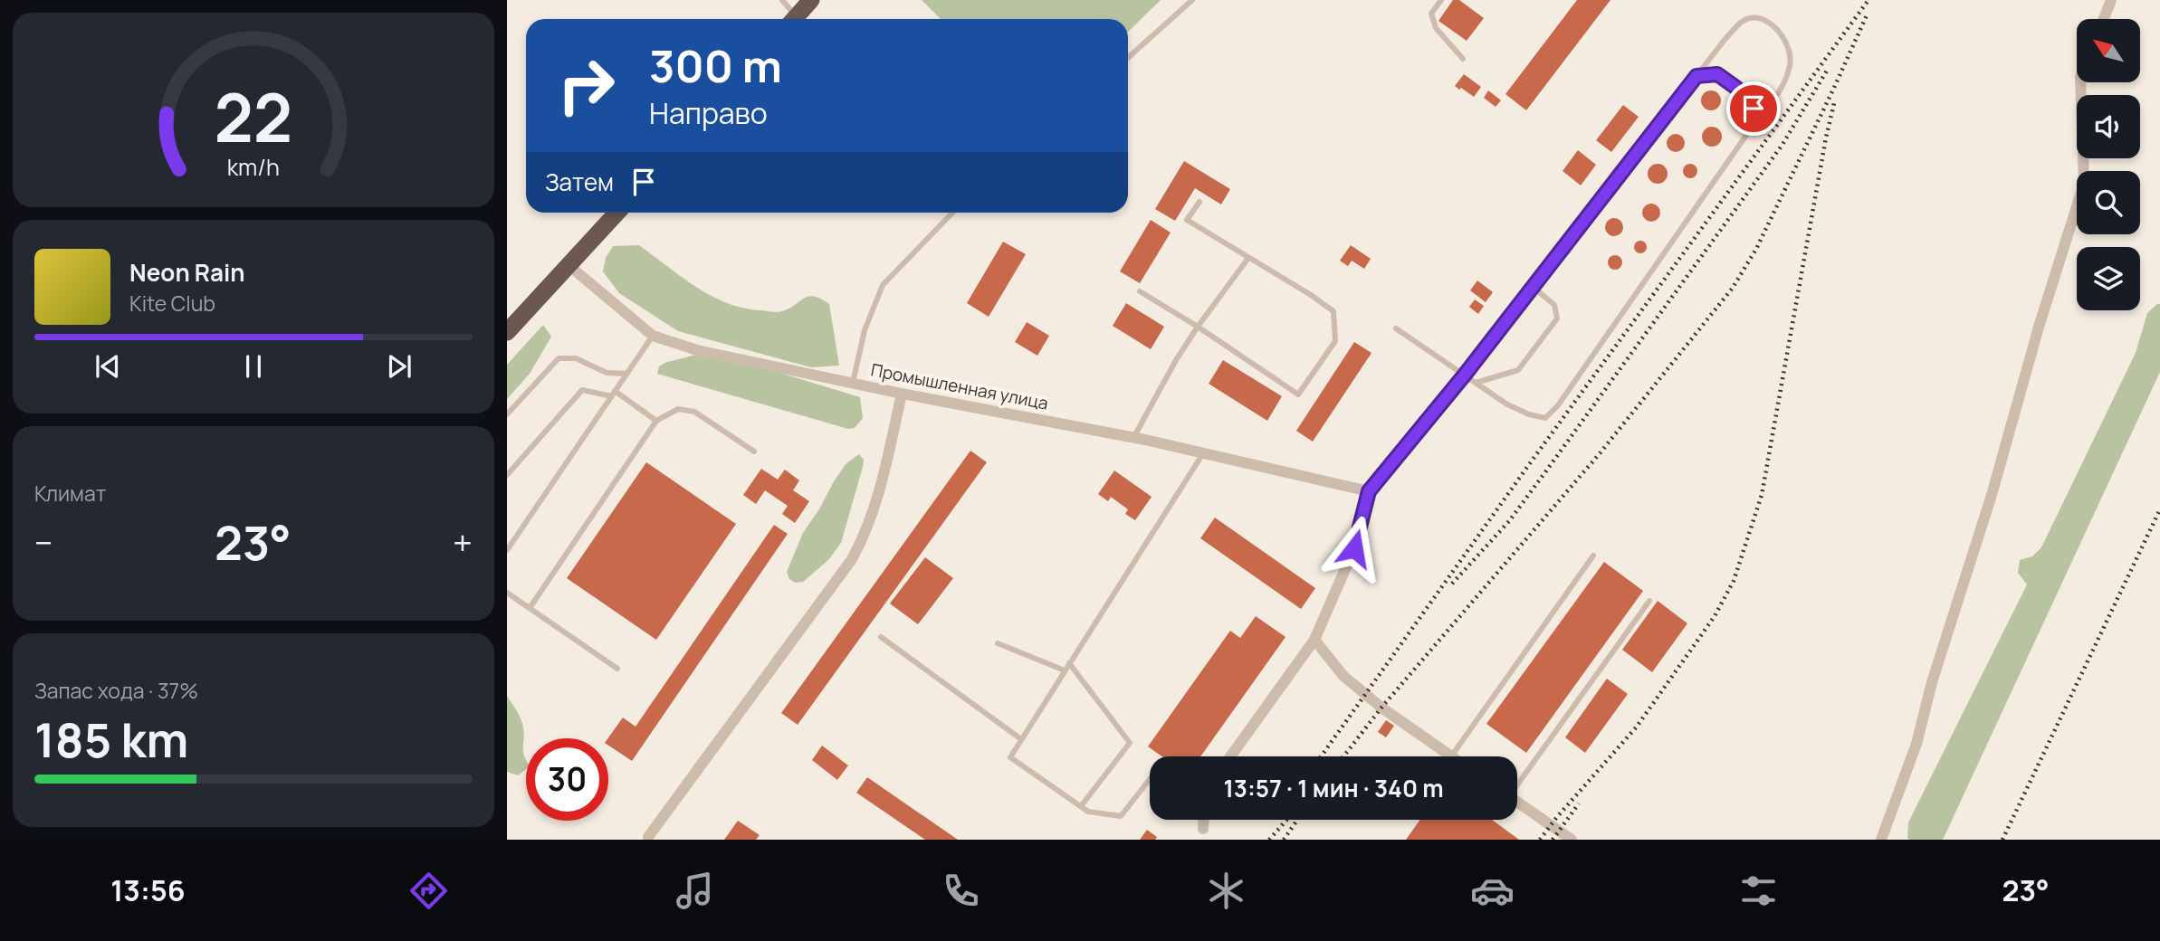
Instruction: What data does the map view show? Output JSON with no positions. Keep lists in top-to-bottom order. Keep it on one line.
{"streets":{"street":["Промышленная улица"]},"north":"top left","page":{"turn":["300 m","Направо"],"then":"Затем","song":["Neon Rain","Kite Club"],"tile":["Климат",["Запас хода · 37%","185 km"]],"heat":["−","23°","+"],"limit":"30","trip":"13:57 · 1 мин · 340 m","tabs":["13:56","23°"],"gauge":["22","km/h"]}}
